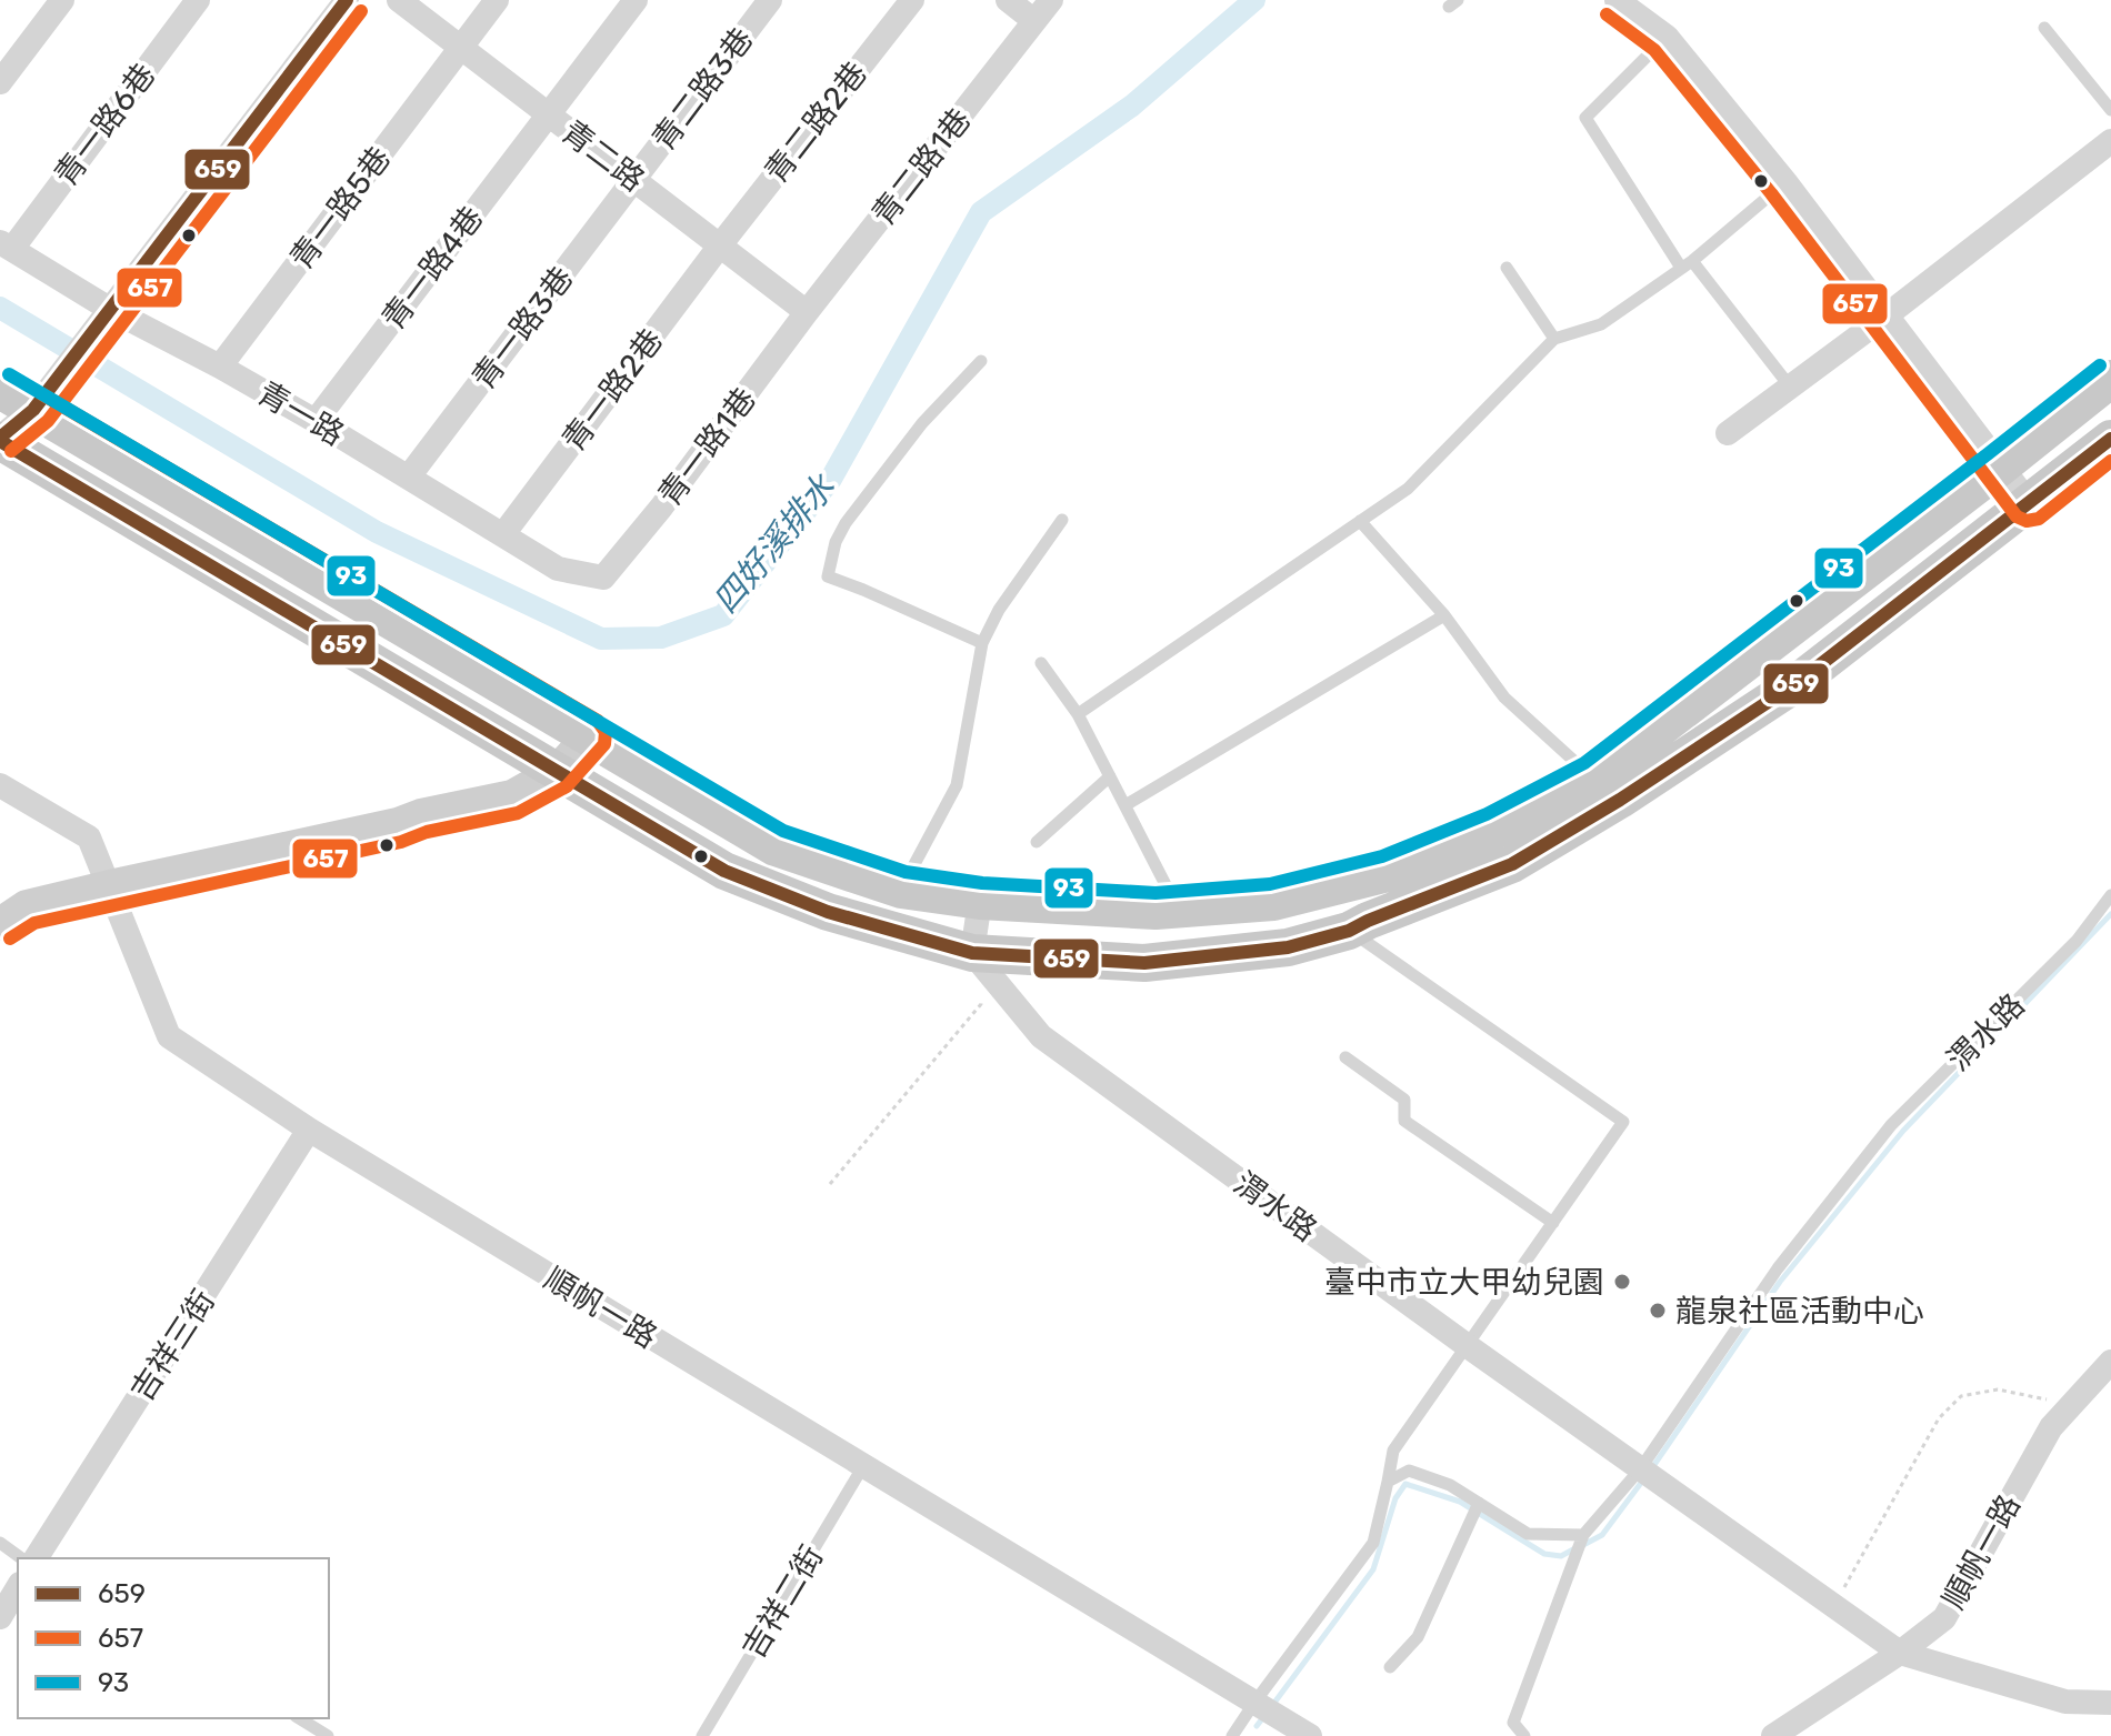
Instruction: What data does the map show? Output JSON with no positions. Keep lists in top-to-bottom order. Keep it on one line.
{"streets":{"street":["青二路3巷","青二路2巷","青一路6巷","青二路","青二路1巷","青一路5巷","青一路4巷","青一路3巷","青一路2巷","青一路","青一路1巷","渭水路","順帆一路","吉祥三街"],"lane":["吉祥二街"]},"crossings":[["青二路3巷","青二路"],["青二路3巷","青一路3巷"],["青二路2巷","青二路"],["青二路2巷","青一路2巷"],["青一路6巷","青一路"],["青二路","青二路1巷"],["青二路","青一路5巷"],["青二路","青一路4巷"],["青二路","青一路3巷"],["青二路","青一路2巷"],["青二路","青一路1巷"],["青二路1巷","青一路1巷"],["青一路5巷","青一路"],["青一路4巷","青一路"],["青一路3巷","青一路"],["青一路2巷","青一路"],["青一路","青一路1巷"],["渭水路","順帆一路"],["順帆一路","吉祥三街"],["順帆一路","吉祥二街"]],"water":["四好溪排水"],"places":["臺中市立大甲幼兒園","龍泉社區活動中心"],"lines":["transit line 659","transit line 657","transit line 93"],"legend":["659","657","93"]}
